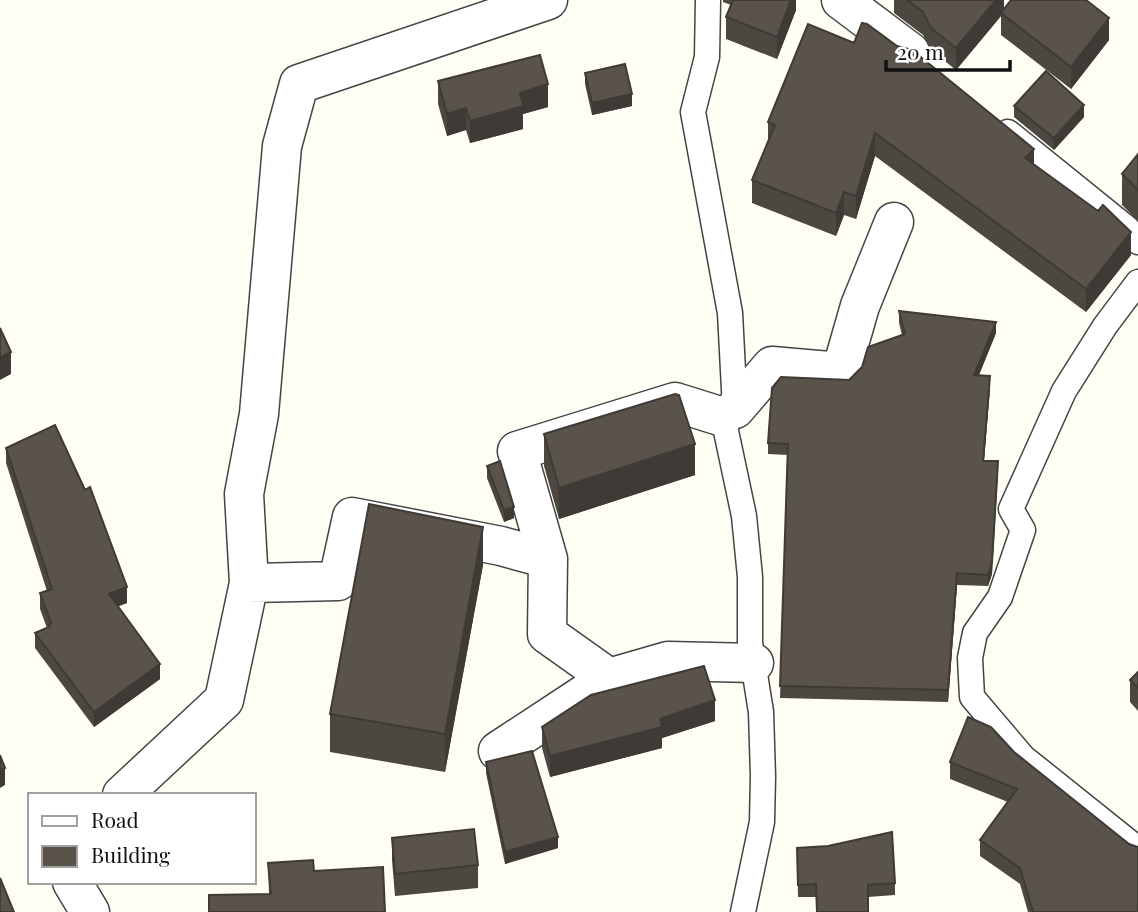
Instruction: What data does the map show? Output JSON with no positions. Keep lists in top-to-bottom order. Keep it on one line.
{"legend":["Road","Building"],"scale_bar":"20 m"}
